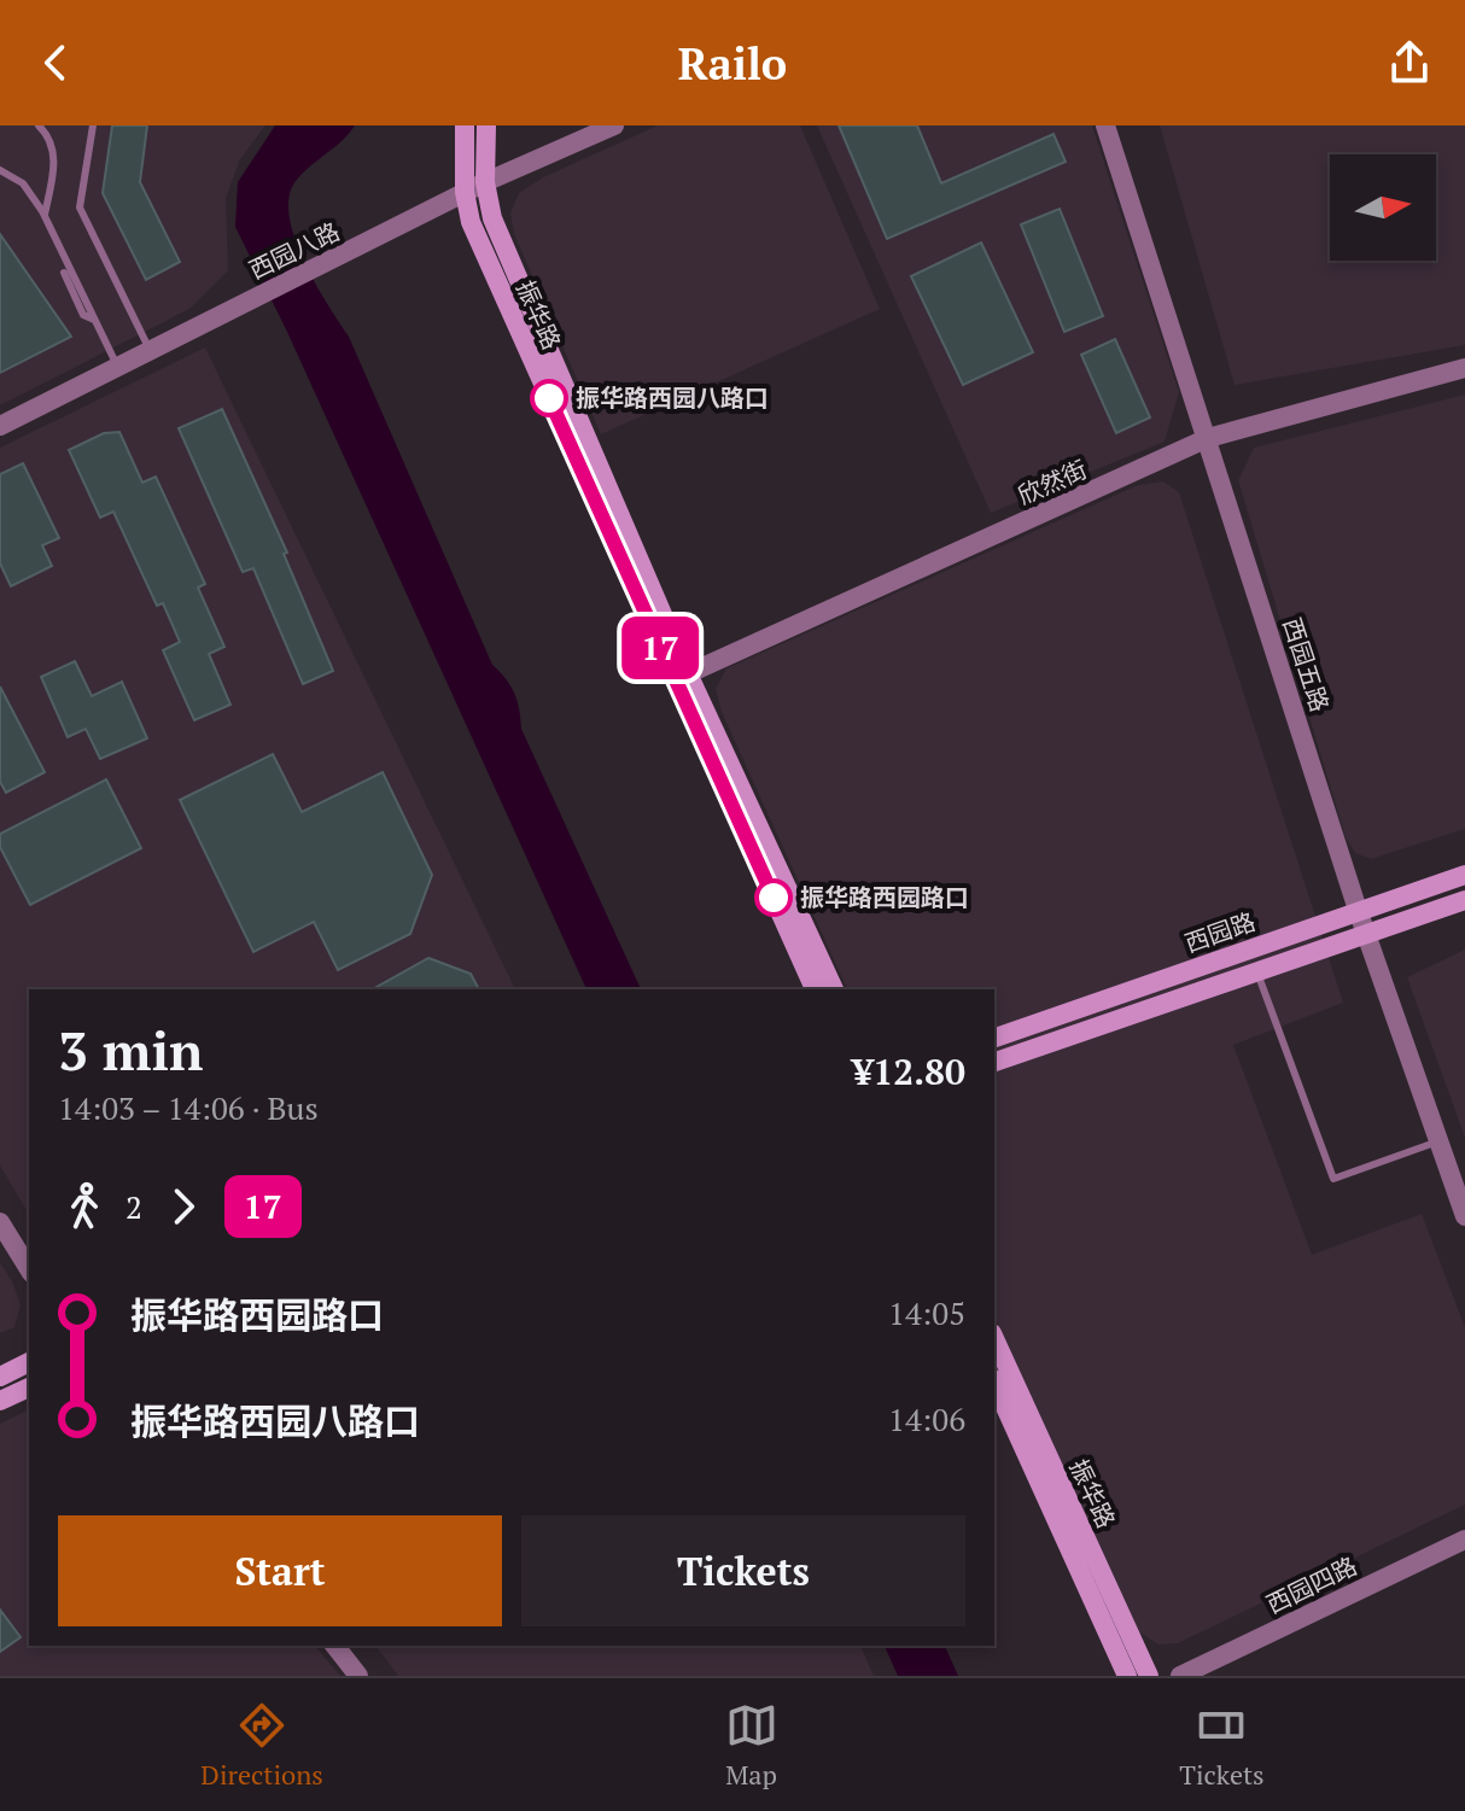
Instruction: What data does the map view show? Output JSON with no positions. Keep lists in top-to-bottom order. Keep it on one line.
{"streets":{"main road":["振华路","西园路"],"street":["西园八路","欣然街","西园五路","西园四路"]},"crossings":[["西园八路","振华路"],["振华路","欣然街"],["欣然街","西园五路"],["西园五路","西园路"]],"places":["振华路西园八路口","振华路西园路口"],"lines":["bus line 17"],"north":"right","page":{"header":"Railo","on_map":"17","heading":["3 min","14:03 – 14:06 · Bus","¥12.80"],"legs":["2","17"],"list":[{"name":"振华路西园路口","value":"14:05"},{"name":"振华路西园八路口","value":"14:06"}],"buttons":["Start","Tickets"],"tabs":["Directions","Map","Tickets"]}}
